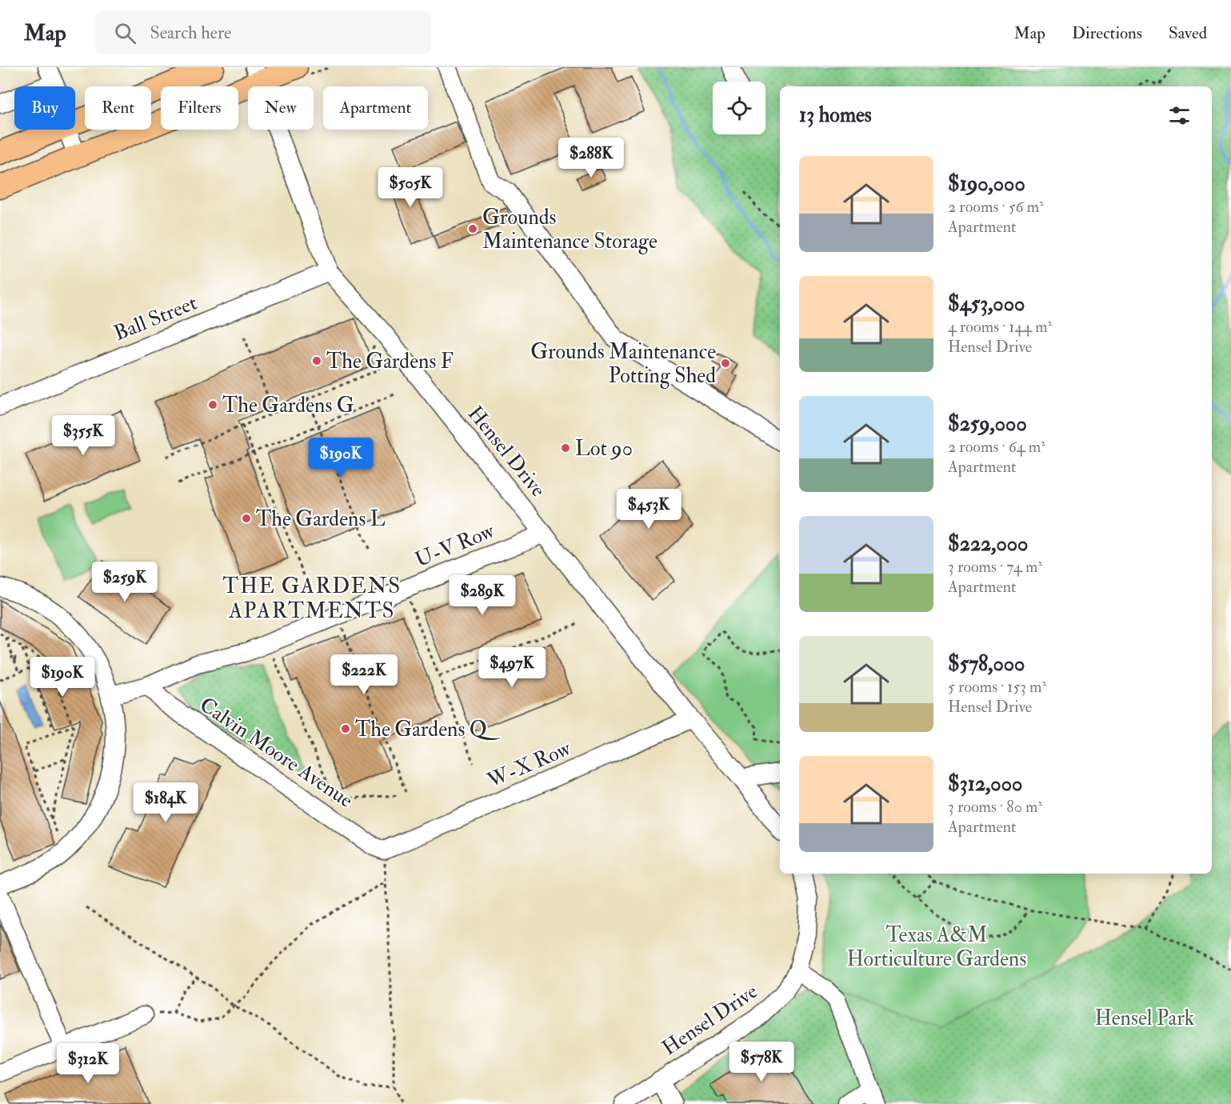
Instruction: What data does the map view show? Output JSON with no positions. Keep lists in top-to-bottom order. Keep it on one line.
{"streets":{"street":["Ball Street","Hensel Drive","U-V Row","Calvin Moore Avenue","W-X Row"]},"crossings":[["Ball Street","Hensel Drive"],["Hensel Drive","U-V Row"],["Hensel Drive","W-X Row"],["U-V Row","Calvin Moore Avenue"],["Calvin Moore Avenue","W-X Row"]],"districts":["THE GARDENS APARTMENTS"],"parks":["Texas A&M Horticulture Gardens","Hensel Park"],"places":["Grounds Maintenance Storage","The Gardens F","Grounds Maintenance Potting Shed","The Gardens G","Lot 90","The Gardens L","The Gardens Q"],"page":{"header":"Map","search":"Search here","nav":["Map","Directions","Saved"],"chip":["Buy","Rent","Filters","New","Apartment"],"heading":"13 homes","price":["$288K","$505K","$355K","$190K","$453K","$259K","$289K","$497K","$222K","$190K","$184K","$578K","$312K"],"list":[{"name":"$190,000","note":"2 rooms · 56 m² · Apartment"},{"name":"$453,000","note":"4 rooms · 144 m² · Hensel Drive"},{"name":"$259,000","note":"2 rooms · 64 m² · Apartment"},{"name":"$222,000","note":"3 rooms · 74 m² · Apartment"},{"name":"$578,000","note":"5 rooms · 153 m² · Hensel Drive"},{"name":"$312,000","note":"3 rooms · 80 m² · Apartment"}]}}
